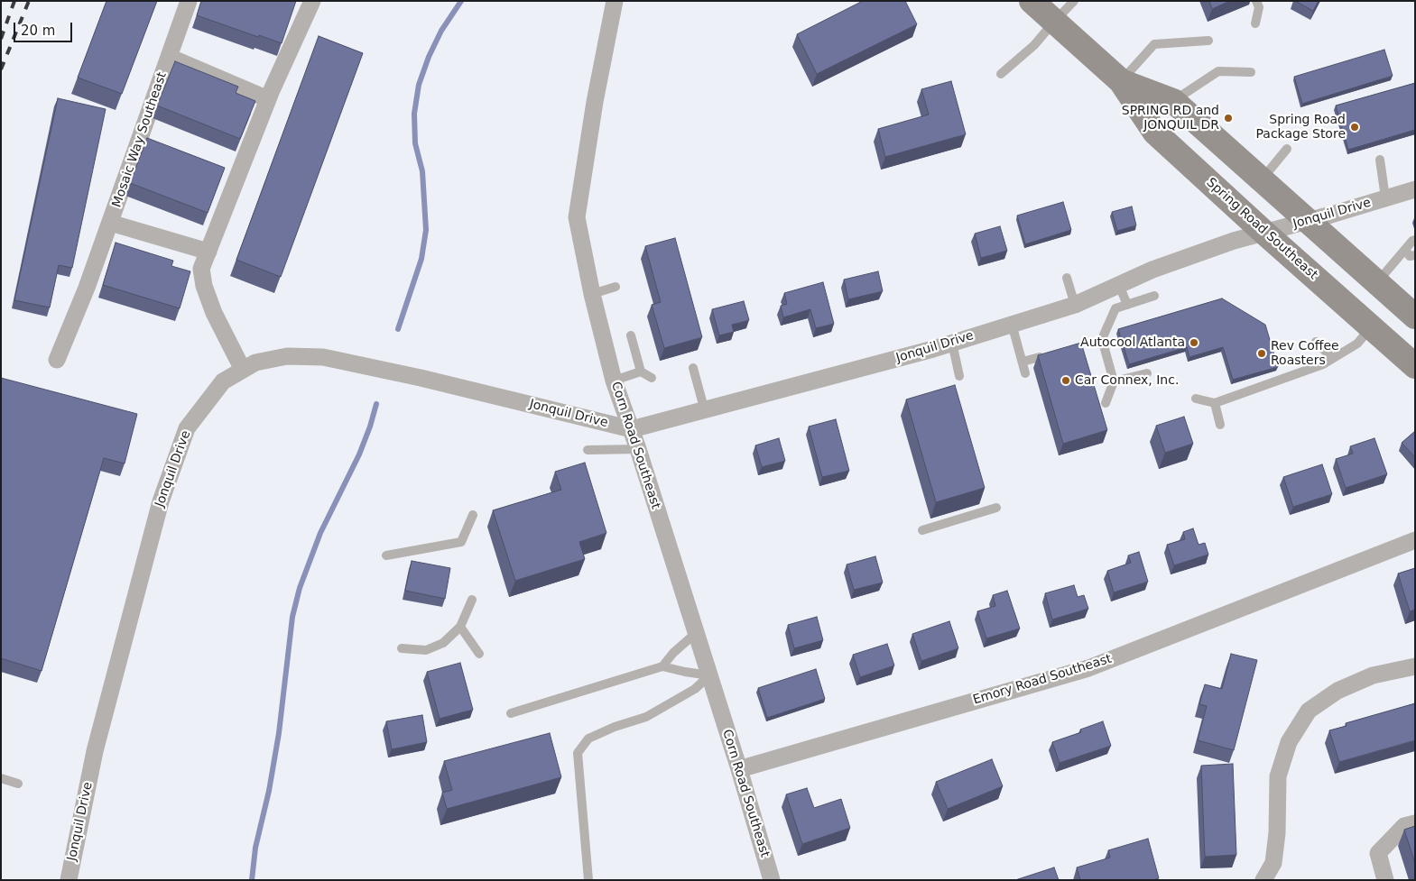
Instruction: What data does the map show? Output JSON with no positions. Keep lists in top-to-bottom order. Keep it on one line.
{"streets":{"main road":["Spring Road Southeast"],"street":["Mosaic Way Southeast","Jonquil Drive","Corn Road Southeast","Emory Road Southeast"]},"crossings":[["Jonquil Drive","Spring Road Southeast"],["Jonquil Drive","Corn Road Southeast"],["Corn Road Southeast","Emory Road Southeast"]],"places":["SPRING RD and JONQUIL DR","Spring Road Package Store","Autocool Atlanta","Rev Coffee Roasters","Car Connex, Inc."],"scale_bar":"20 m"}
